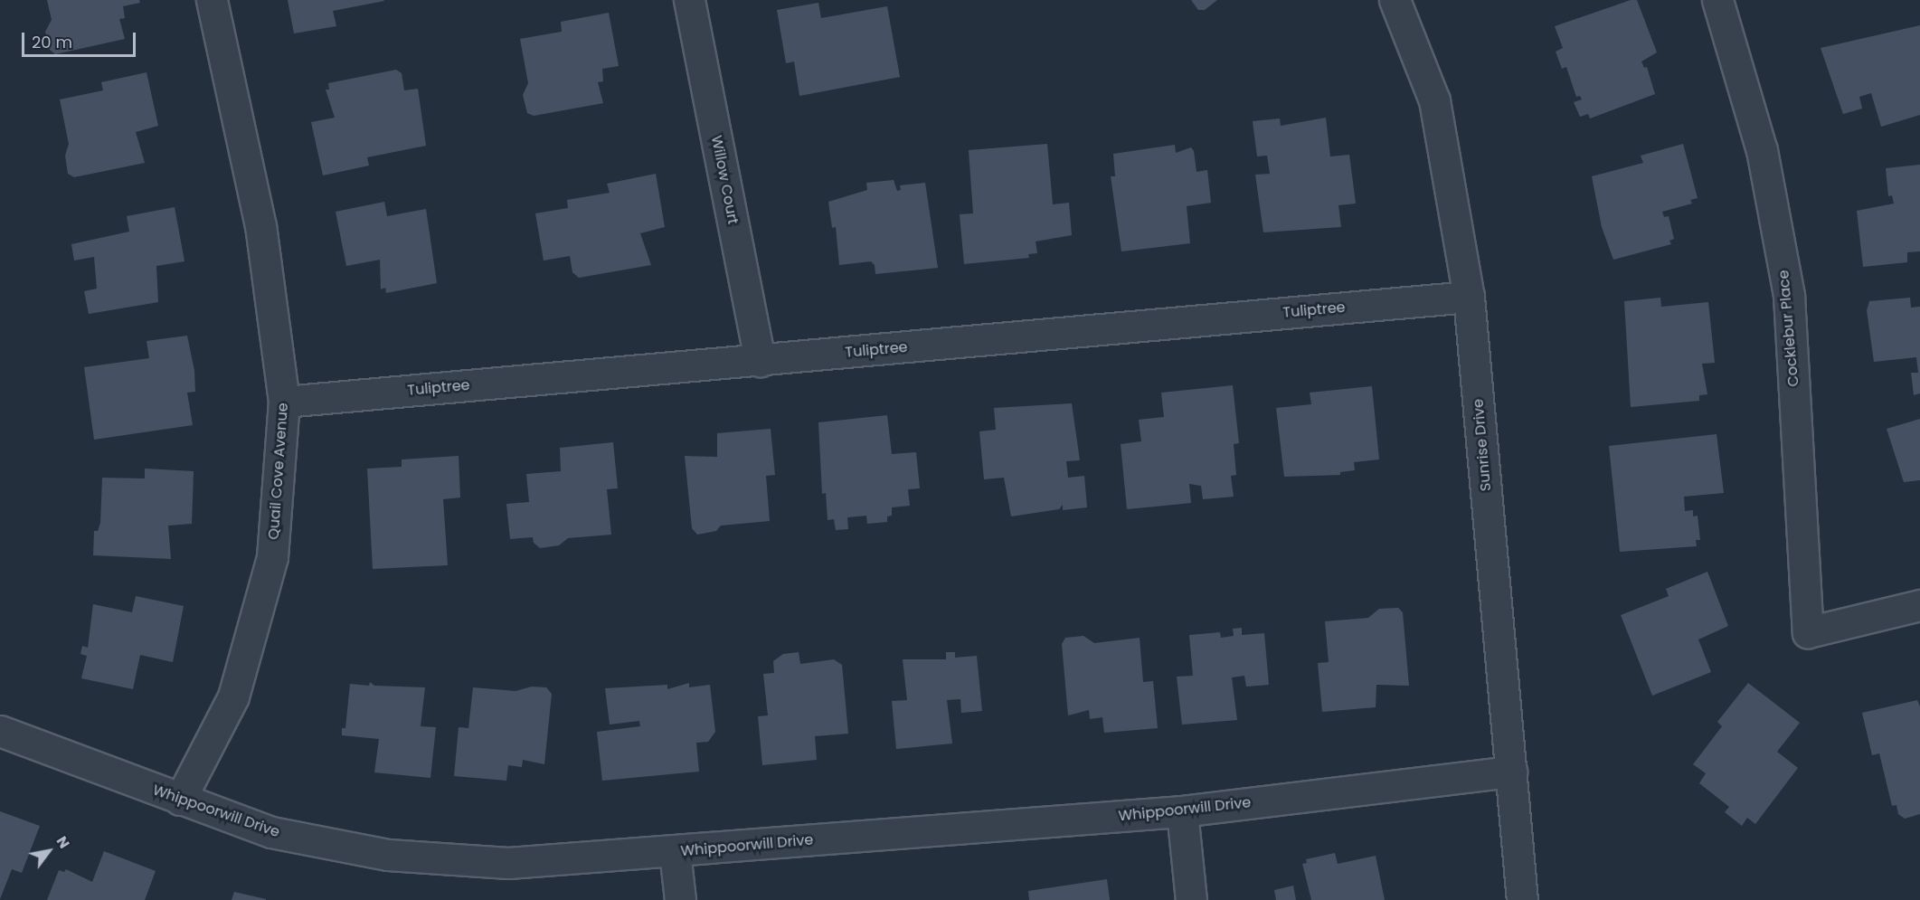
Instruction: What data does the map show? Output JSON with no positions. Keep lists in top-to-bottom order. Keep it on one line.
{"streets":{"street":["Willow Court","Tuliptree","Cocklebur Place","Sunrise Drive","Quail Cove Avenue","Whippoorwill Drive"]},"crossings":[["Willow Court","Tuliptree"],["Tuliptree","Sunrise Drive"],["Tuliptree","Quail Cove Avenue"],["Sunrise Drive","Whippoorwill Drive"],["Quail Cove Avenue","Whippoorwill Drive"]],"scale_bar":"20 m","north":"top right"}
